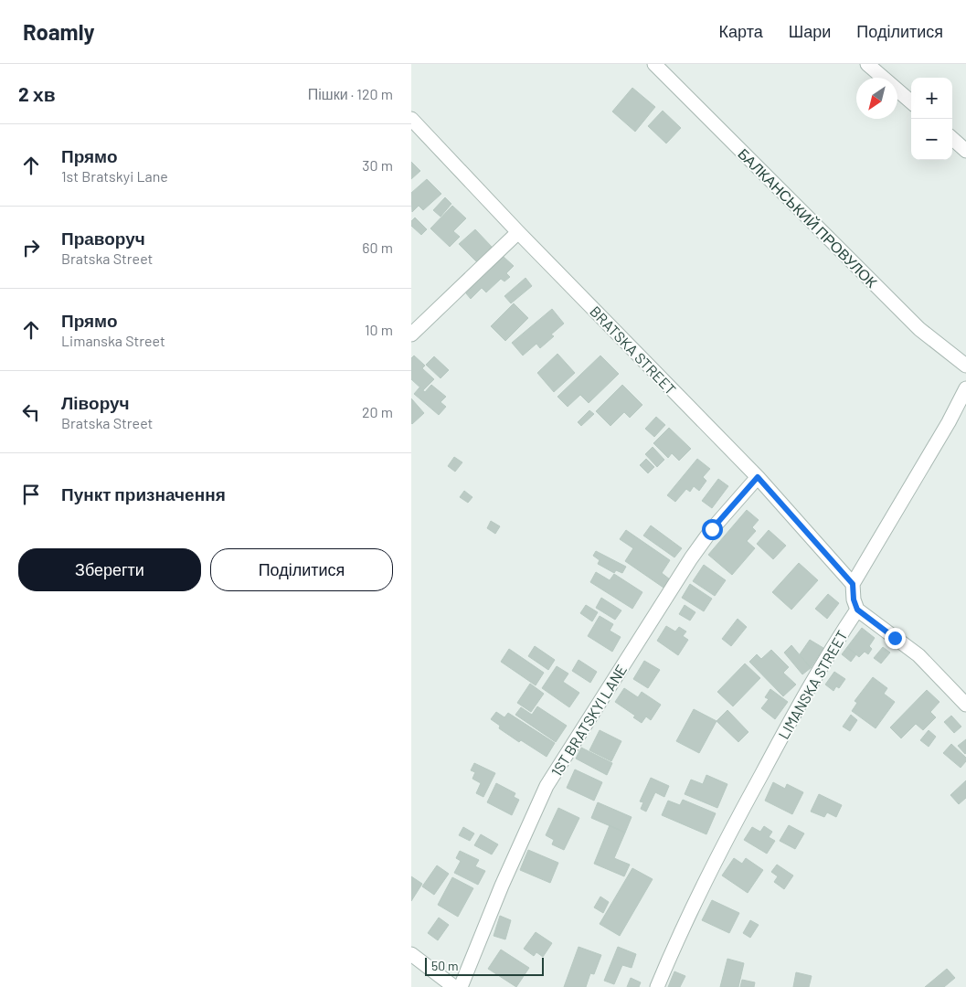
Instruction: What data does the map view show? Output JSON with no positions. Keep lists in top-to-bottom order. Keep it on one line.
{"streets":{"street":["БАЛКАНСЬКИЙ ПРОВУЛОК","BRATSKA STREET","LIMANSKA STREET","1ST BRATSKYI LANE"]},"crossings":[["BRATSKA STREET","1ST BRATSKYI LANE"]],"scale_bar":"50 m","north":"bottom left","page":{"header":"Roamly","nav":["Карта","Шари","Поділитися"],"heading":["2 хв","Пішки · 120 m"],"map_buttons":["+","−"],"list":[["Прямо","1st Bratskyi Lane","30 m"],["Праворуч","Bratska Street","60 m"],["Прямо","Limanska Street","10 m"],["Ліворуч","Bratska Street","20 m"],"Пункт призначення"],"buttons":["Зберегти","Поділитися"],"scale":"50 m"}}
